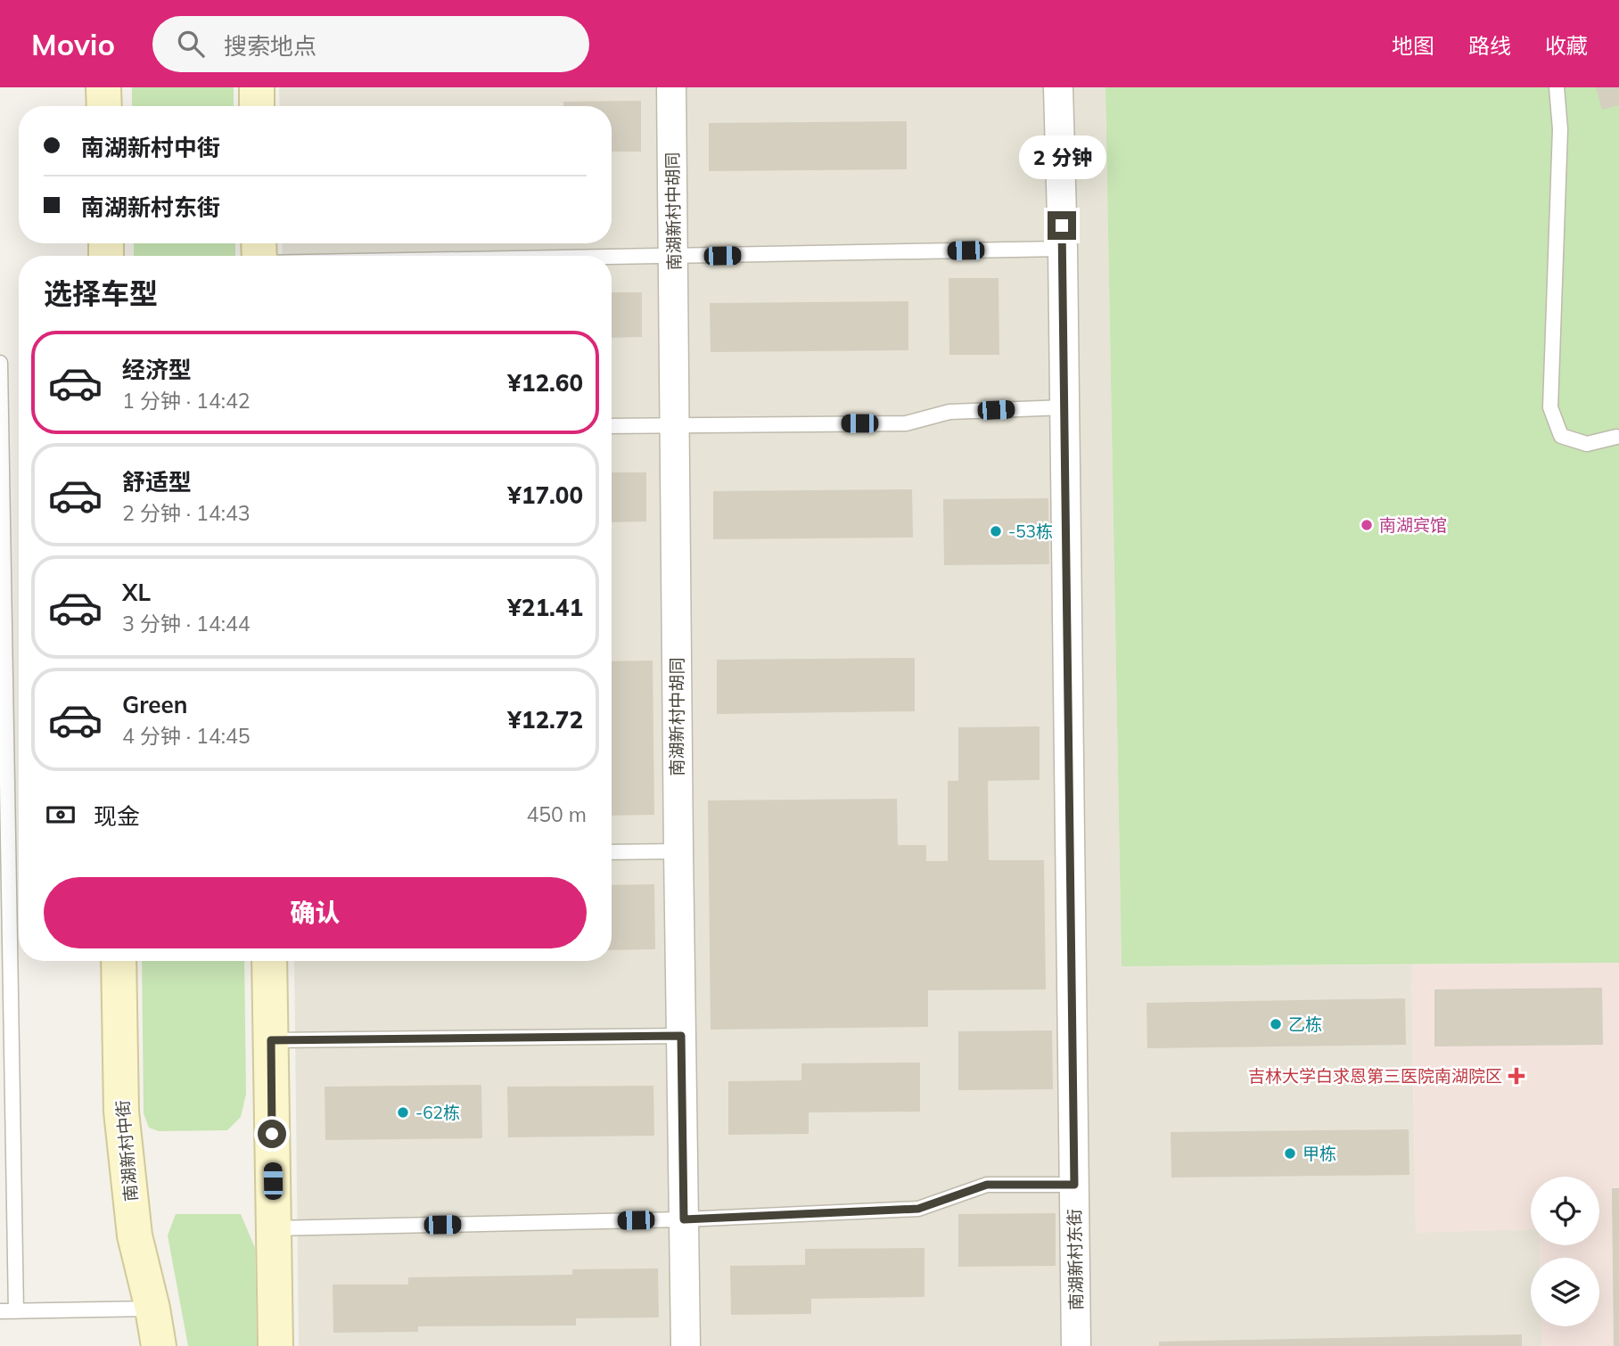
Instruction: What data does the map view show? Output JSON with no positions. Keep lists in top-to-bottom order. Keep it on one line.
{"streets":{"street":["南湖新村中胡同","南湖新村中街","南湖新村东街"]},"places":{"other":["南湖宾馆","-53栋","乙栋","-62栋","甲栋"],"health":["吉林大学白求恩第三医院南湖院区"]},"page":{"header":"Movio","search":"搜索地点","nav":["地图","路线","收藏"],"banner":["南湖新村中街","南湖新村东街"],"bubble":"2 分钟","heading":"选择车型","list":[{"name":"经济型","note":"1 分钟 · 14:42","value":"¥12.60"},{"name":"舒适型","note":"2 分钟 · 14:43","value":"¥17.00"},{"name":"XL","note":"3 分钟 · 14:44","value":"¥21.41"},{"name":"Green","note":"4 分钟 · 14:45","value":"¥12.72"}],"pay":["现金","450 m"],"buttons":"确认"}}
